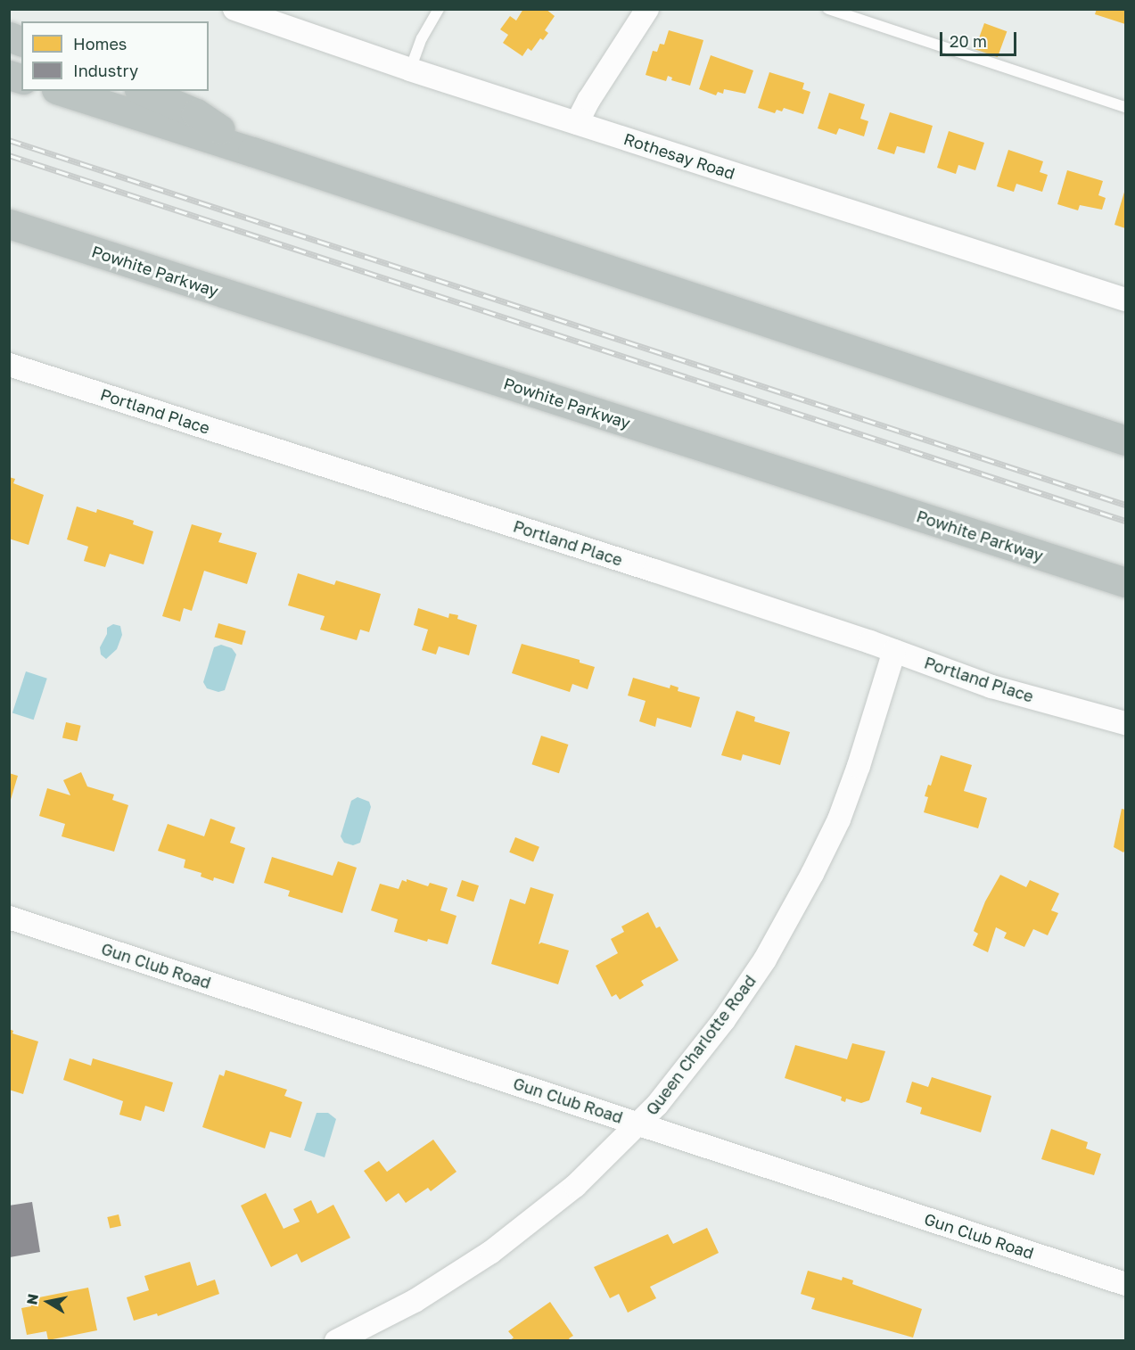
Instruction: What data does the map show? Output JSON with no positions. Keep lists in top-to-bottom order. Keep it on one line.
{"streets":{"highway":["Powhite Parkway"],"street":["Rothesay Road","Portland Place","Gun Club Road","Queen Charlotte Road"]},"crossings":[["Portland Place","Queen Charlotte Road"],["Gun Club Road","Queen Charlotte Road"]],"legend":["Homes","Industry"],"scale_bar":"20 m","north":"left"}
